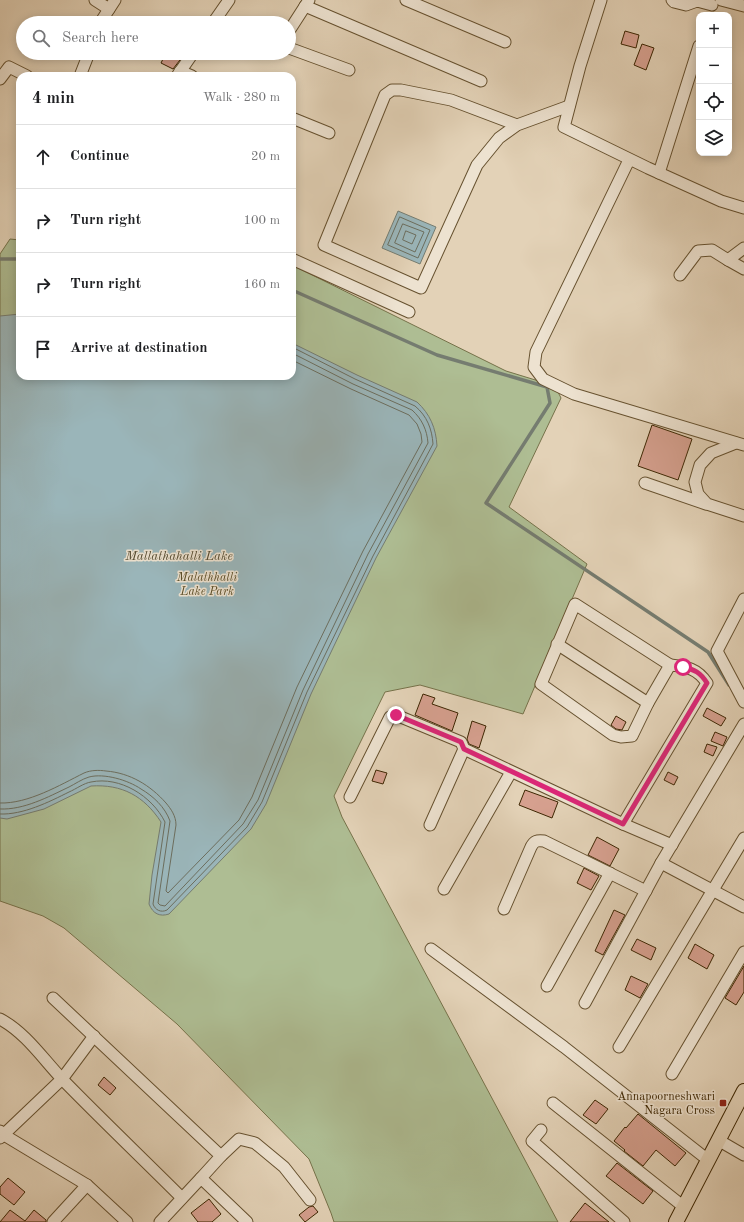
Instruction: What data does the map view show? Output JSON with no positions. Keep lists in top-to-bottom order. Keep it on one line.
{"water":["Mallathahalli Lake"],"parks":["Malathhalli Lake Park"],"places":{"transit":["Annapoorneshwari Nagara Cross"]},"page":{"map_buttons":["+","−"],"search":"Search here","heading":["4 min","Walk · 280 m"],"list":[["Continue","20 m"],["Turn right","100 m"],["Turn right","160 m"],"Arrive at destination"]}}
